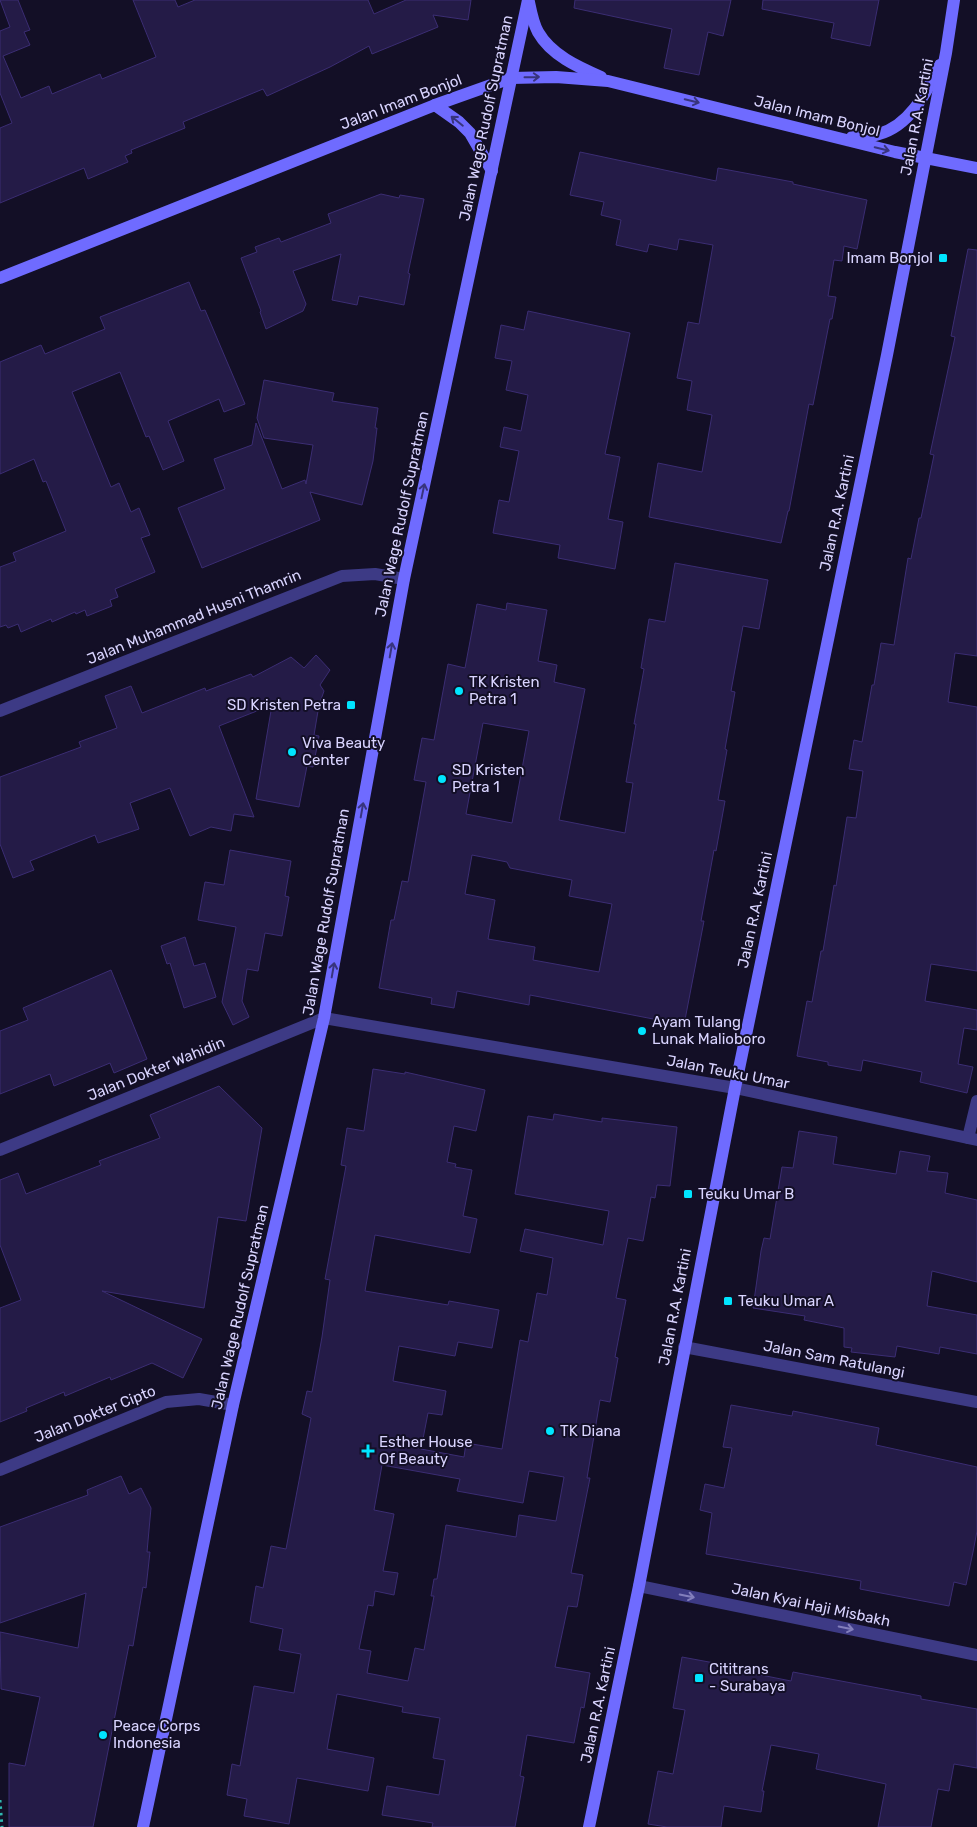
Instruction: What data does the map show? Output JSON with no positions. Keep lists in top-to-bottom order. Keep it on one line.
{"streets":{"street":["Jalan Imam Bonjol","Jalan R.A. Kartini","Jalan Wage Rudolf Supratman","Jalan Muhammad Husni Thamrin","Jalan Dokter Wahidin","Jalan Teuku Umar","Jalan Sam Ratulangi","Jalan Dokter Cipto","Jalan Kyai Haji Misbakh"]},"crossings":[["Jalan Imam Bonjol","Jalan R.A. Kartini"],["Jalan Imam Bonjol","Jalan Wage Rudolf Supratman"],["Jalan R.A. Kartini","Jalan Teuku Umar"],["Jalan R.A. Kartini","Jalan Sam Ratulangi"],["Jalan R.A. Kartini","Jalan Kyai Haji Misbakh"],["Jalan Wage Rudolf Supratman","Jalan Muhammad Husni Thamrin"],["Jalan Wage Rudolf Supratman","Jalan Dokter Wahidin"],["Jalan Wage Rudolf Supratman","Jalan Teuku Umar"],["Jalan Wage Rudolf Supratman","Jalan Dokter Cipto"],["Jalan Dokter Wahidin","Jalan Teuku Umar"]],"one_way":["Jalan Imam Bonjol","Jalan Wage Rudolf Supratman","Jalan Kyai Haji Misbakh"],"places":{"transit":["Imam Bonjol","SD Kristen Petra","Teuku Umar B","Teuku Umar A","Cititrans - Surabaya"],"other":["TK Kristen Petra 1","Viva Beauty Center","SD Kristen Petra 1","Ayam Tulang Lunak Malioboro","TK Diana","Peace Corps Indonesia"],"health":["Esther House Of Beauty"]}}
